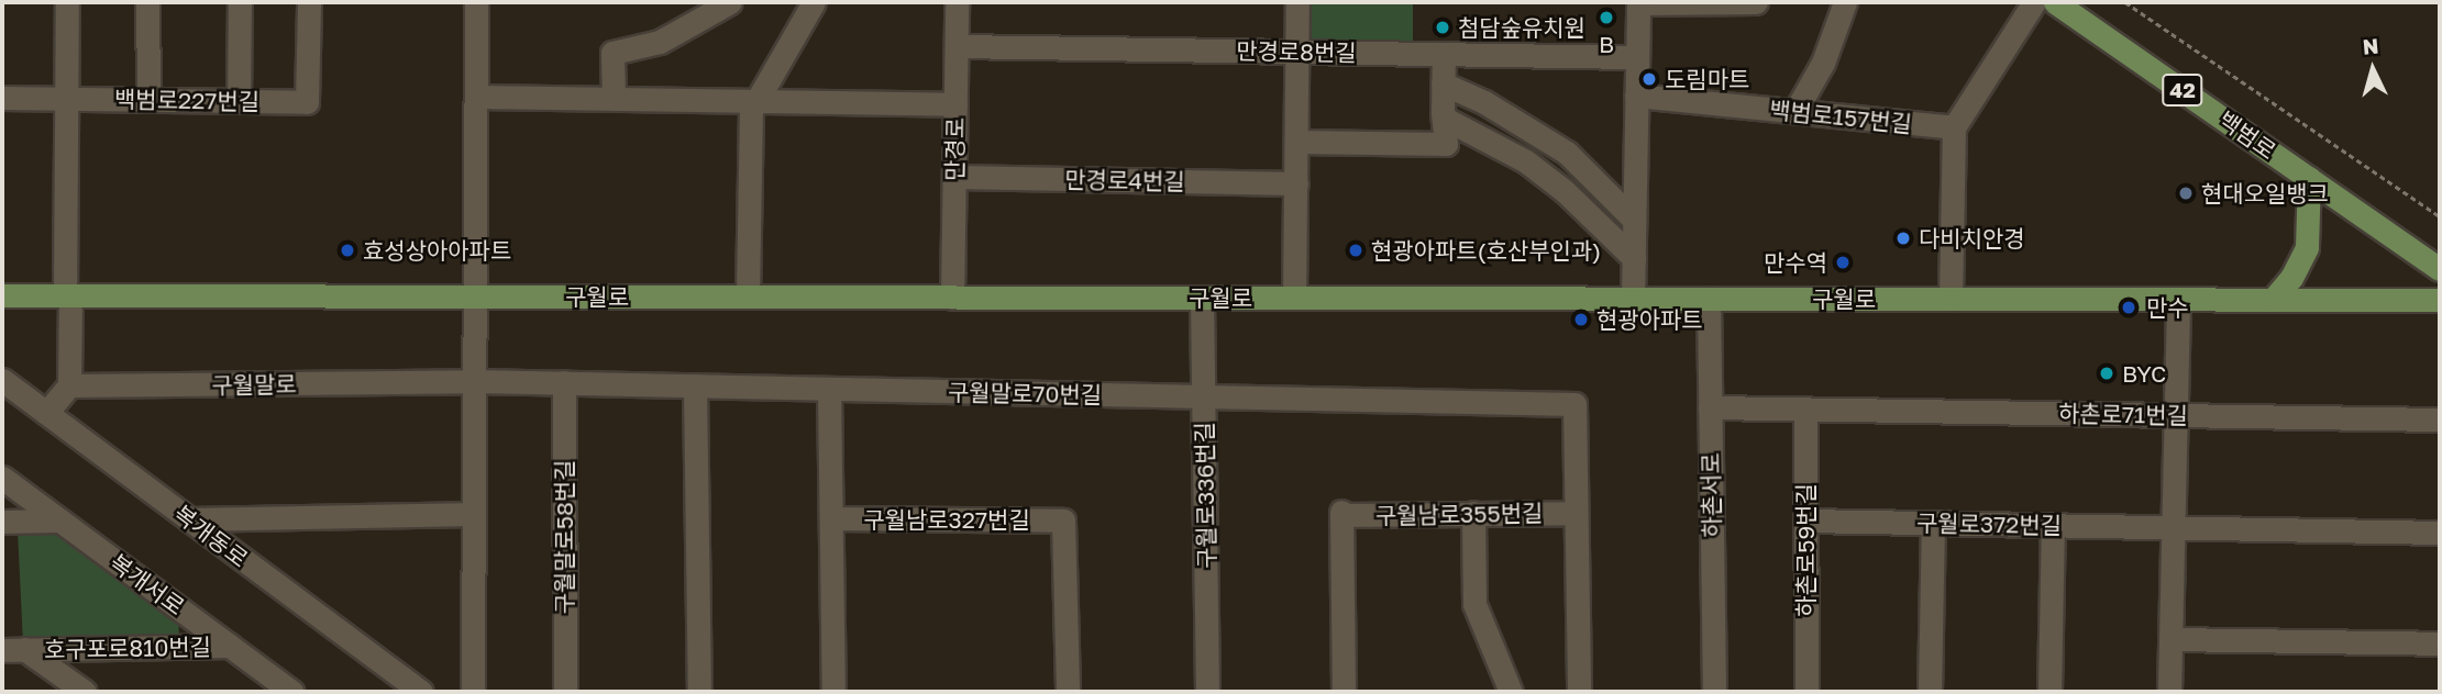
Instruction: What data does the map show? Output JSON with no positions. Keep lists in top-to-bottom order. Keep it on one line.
{"streets":{"main road":["42","백범로","구월로"],"street":["만경로8번길","백범로227번길","백범로157번길","만경로","만경로4번길","구월말로","구월말로70번길","하촌로71번길","구월로336번길","하촌서로","구월남로355번길","구월남로327번길","구월로372번길","복개동로","구월말로58번길","하촌로59번길","복개서로","호구포로810번길"]},"crossings":[["만경로8번길","만경로"],["만경로","만경로4번길"],["만경로","구월로"],["구월로","구월로336번길"],["구월로","하촌서로"],["구월말로","구월말로70번길"],["구월말로70번길","구월로336번길"],["구월말로70번길","구월남로355번길"],["구월말로70번길","구월남로327번길"],["구월말로70번길","구월말로58번길"],["하촌로71번길","하촌서로"],["하촌로71번길","하촌로59번길"],["구월로372번길","하촌로59번길"],["복개서로","호구포로810번길"]],"places":["B","첨담숲유치원","도림마트","현대오일뱅크","다비치안경","효성상아아파트","현광아파트(호산부인과)","만수역","만수","현광아파트","BYC"],"north":"top"}
